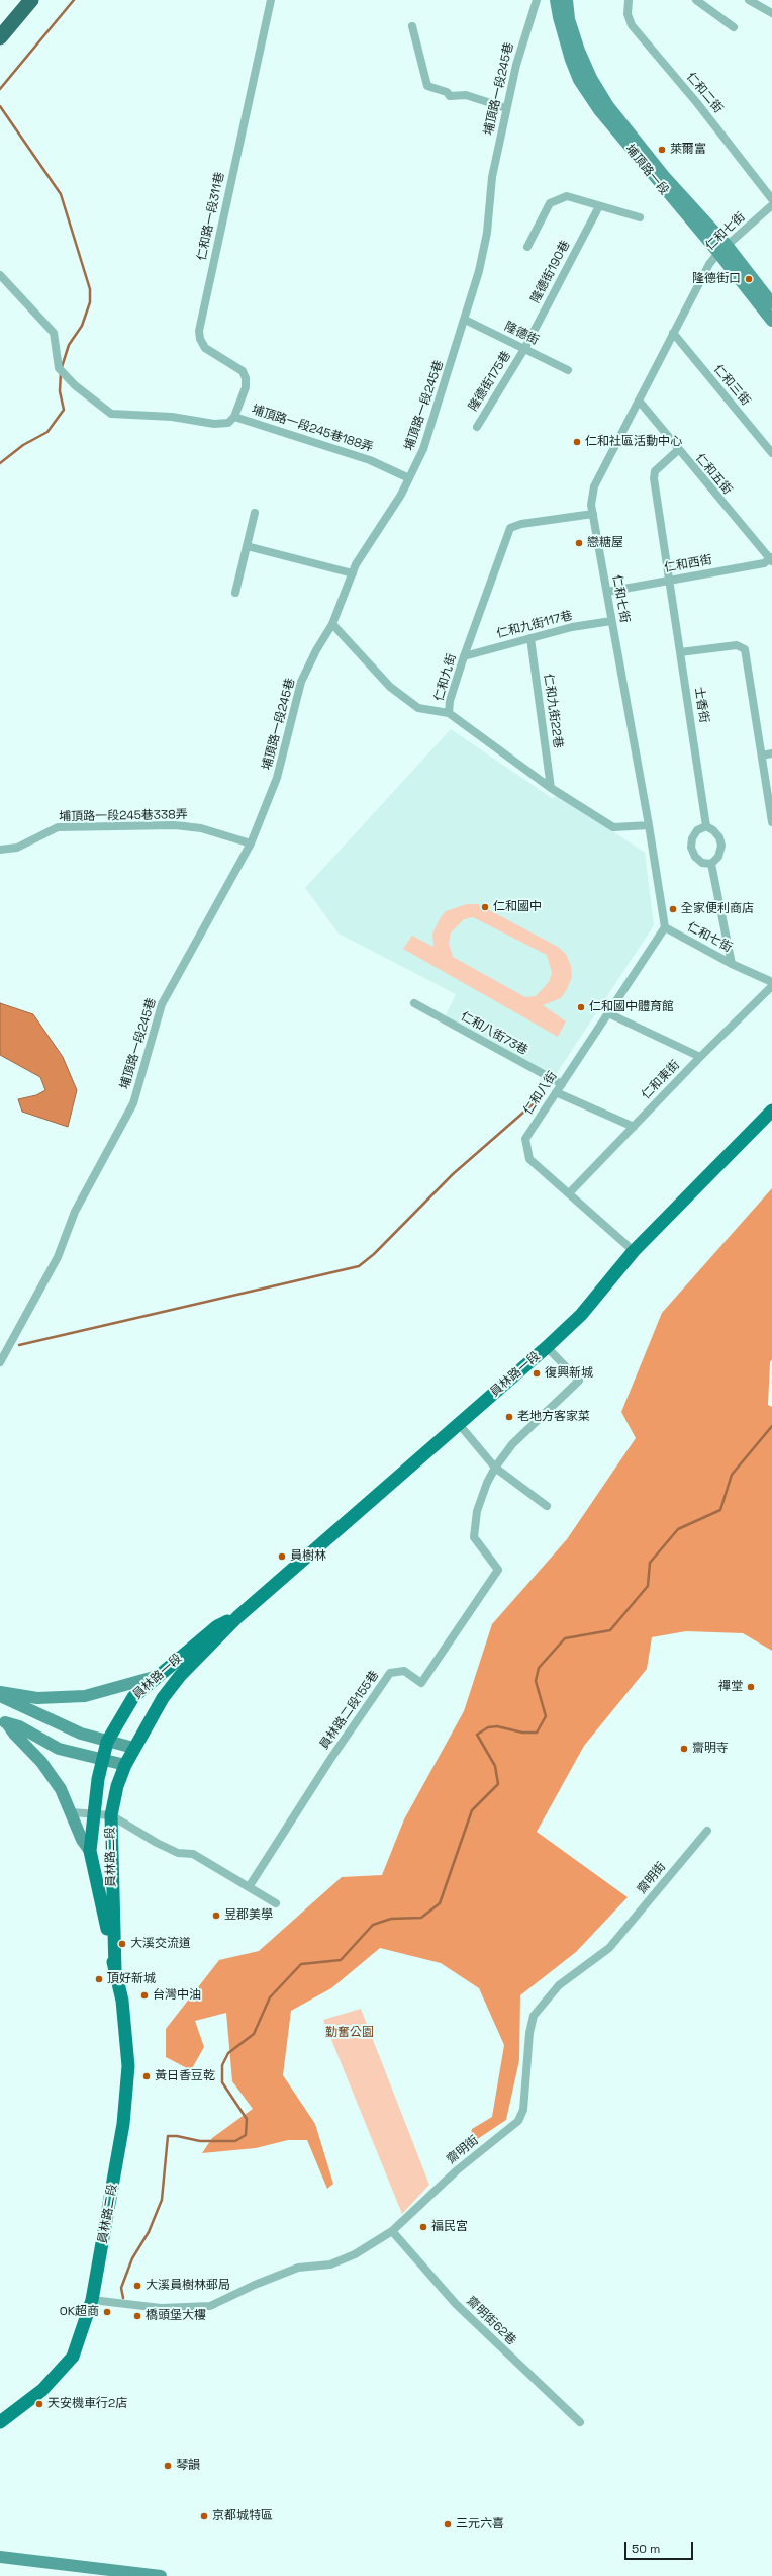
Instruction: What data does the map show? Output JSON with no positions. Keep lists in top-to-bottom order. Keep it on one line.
{"streets":{"main road":["員林路一段","員林路二段"],"street":["埔頂路一段245巷","仁和二街","埔頂路一段","仁和路一段311巷","仁和七街","隆德街190巷","隆德街","隆德街175巷","仁和三街","埔頂路一段245巷188弄","仁和五街","仁和西街","仁和九街117巷","仁和九街","士香街","仁和九街22巷","埔頂路一段245巷338弄","仁和八街73巷","仁和東街","仁和八街","員林路二段155巷","齋明街","齋明街62巷"]},"crossings":[["埔頂路一段245巷","隆德街"],["埔頂路一段245巷","埔頂路一段245巷188弄"],["埔頂路一段245巷","埔頂路一段245巷338弄"],["埔頂路一段","仁和七街"],["仁和路一段311巷","埔頂路一段245巷188弄"],["仁和七街","仁和三街"],["仁和七街","仁和五街"],["仁和七街","仁和西街"],["仁和七街","仁和九街117巷"],["仁和七街","仁和九街"],["仁和七街","仁和八街"],["隆德街190巷","隆德街"],["隆德街190巷","隆德街175巷"],["隆德街","隆德街175巷"],["仁和五街","仁和西街"],["仁和五街","士香街"],["仁和西街","士香街"],["仁和九街117巷","仁和九街"],["仁和九街117巷","仁和九街22巷"],["仁和九街","仁和九街22巷"],["仁和八街73巷","仁和八街"],["仁和東街","仁和八街"],["仁和八街","員林路一段"],["員林路一段","員林路二段"],["員林路二段","齋明街"],["齋明街","齋明街62巷"]],"parks":["勤奮公園"],"places":["萊爾富","隆德街口","仁和社區活動中心","戀糖屋","仁和國中","全家便利商店","仁和國中體育館","復興新城","老地方客家菜","員樹林","禪堂","齋明寺","昱郡美學","大溪交流道","頂好新城","台灣中油","黃日香豆乾","福民宮","大溪員樹林郵局","OK超商","橋頭堡大樓","天安機車行2店","琴韻","京都城特區","三元六喜"],"scale_bar":"50 m"}
